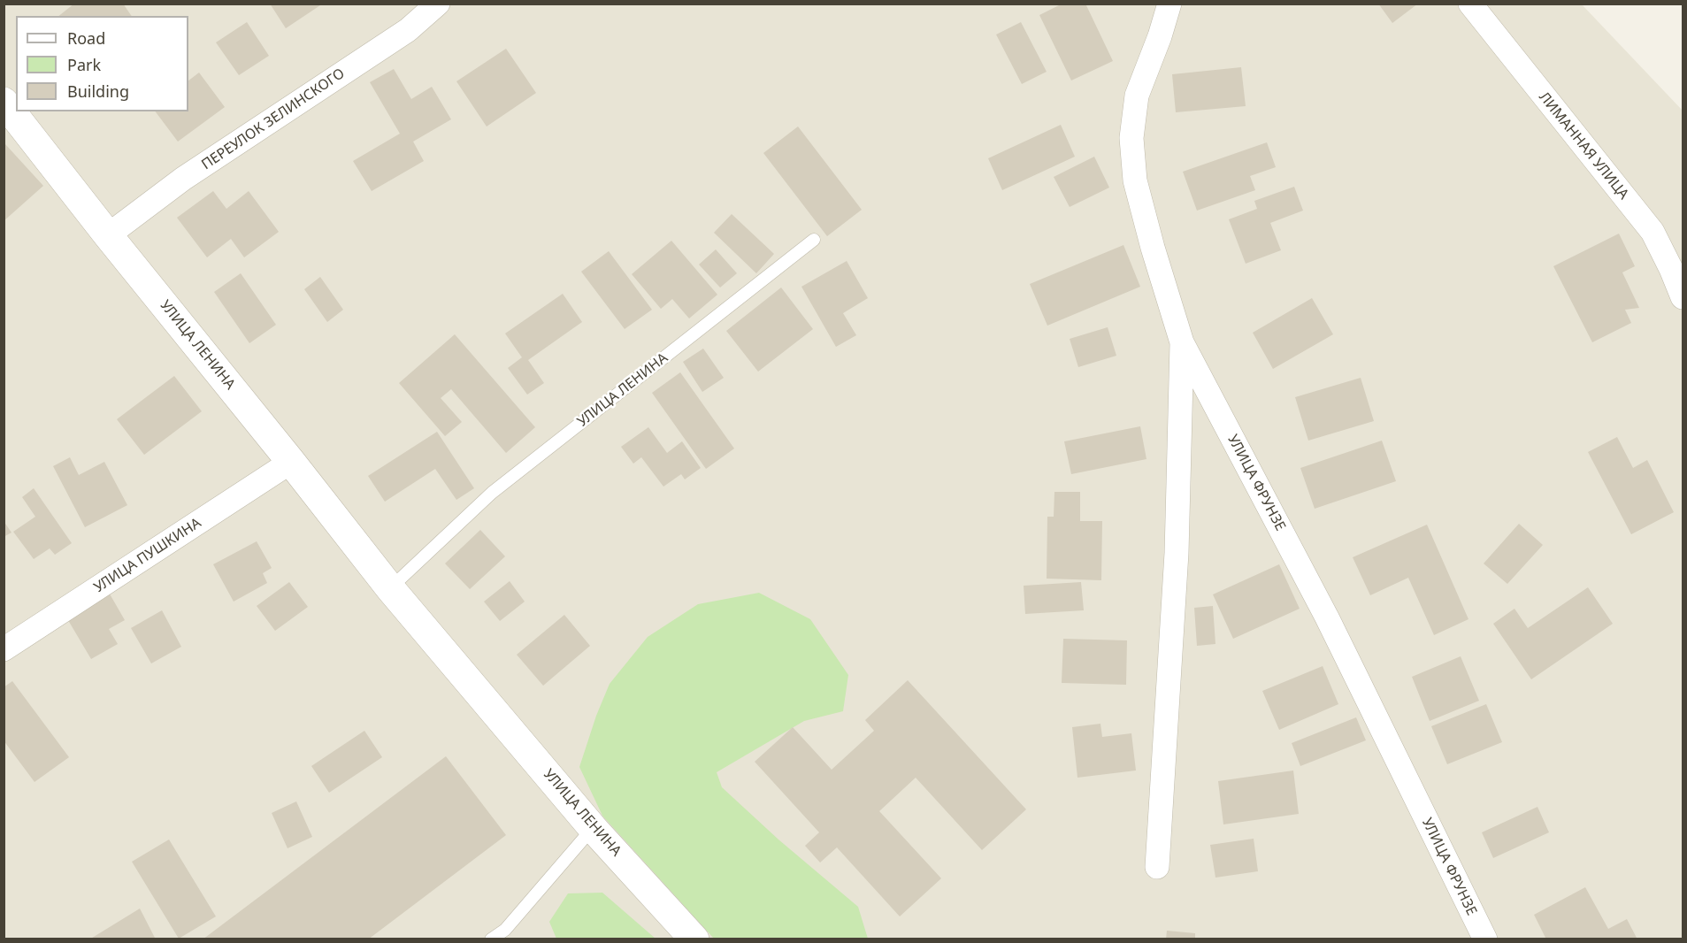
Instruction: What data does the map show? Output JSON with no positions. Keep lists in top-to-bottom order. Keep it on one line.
{"streets":{"street":["ПЕРЕУЛОК ЗЕЛИНСКОГО","ЛИМАННАЯ УЛИЦА","УЛИЦА ЛЕНИНА","УЛИЦА ФРУНЗЕ","УЛИЦА ПУШКИНА"]},"crossings":[["ПЕРЕУЛОК ЗЕЛИНСКОГО","УЛИЦА ЛЕНИНА"],["УЛИЦА ЛЕНИНА","УЛИЦА ПУШКИНА"]],"legend":["Road","Park","Building"]}
